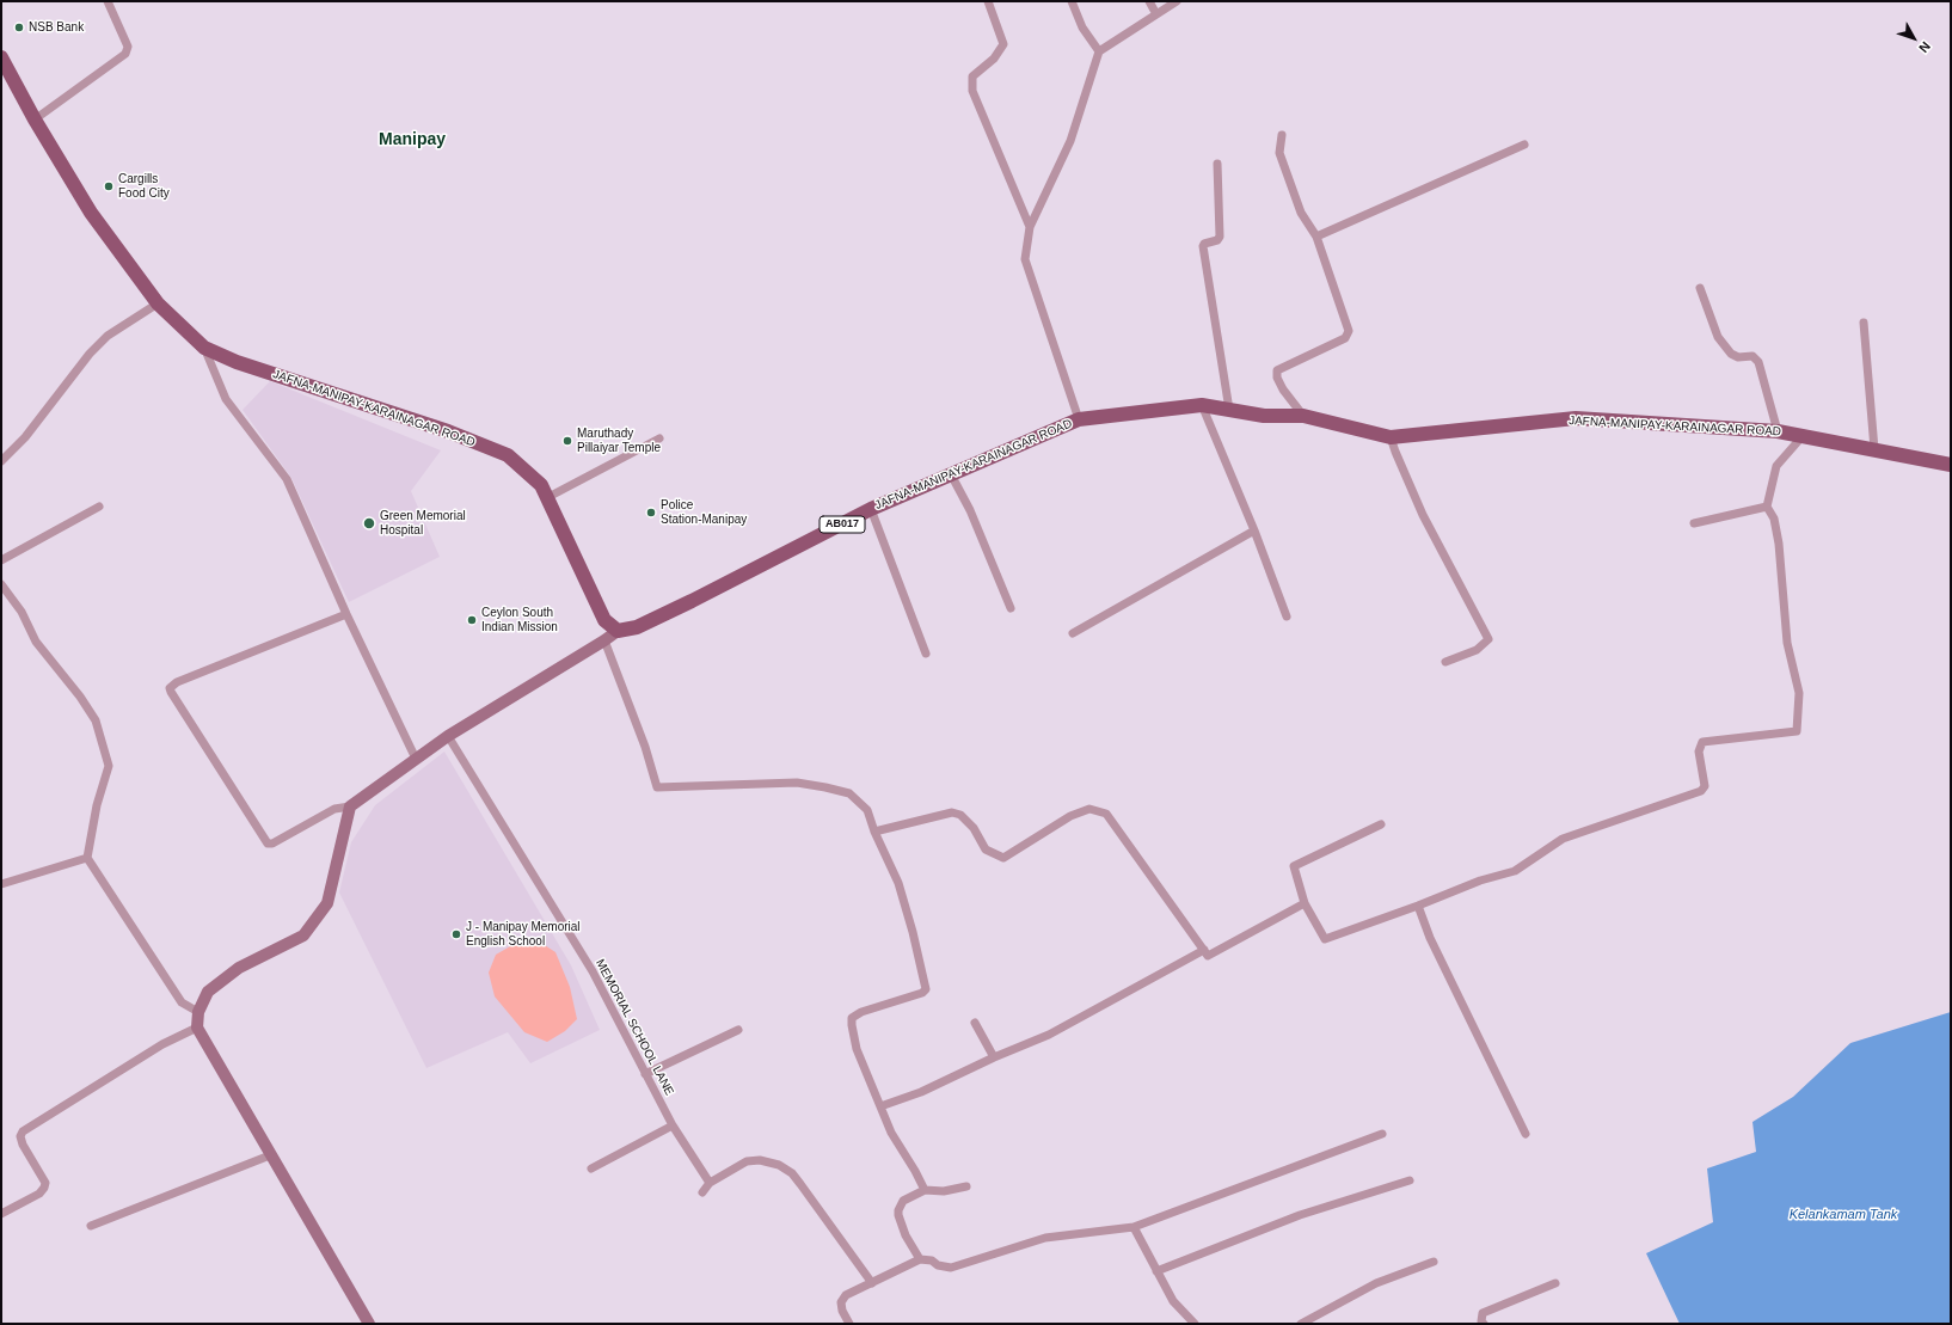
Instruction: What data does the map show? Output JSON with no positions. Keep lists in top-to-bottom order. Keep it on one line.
{"streets":{"main road":["JAFNA-MANIPAY-KARAINAGAR ROAD","AB017"],"street":["MEMORIAL SCHOOL LANE"]},"districts":["Manipay"],"water":["Kelankamam Tank"],"places":["NSB Bank","Cargills Food City","Maruthady Pillaiyar Temple","Police Station-Manipay","Green Memorial Hospital","Ceylon South Indian Mission","J - Manipay Memorial English School"],"north":"bottom right"}
